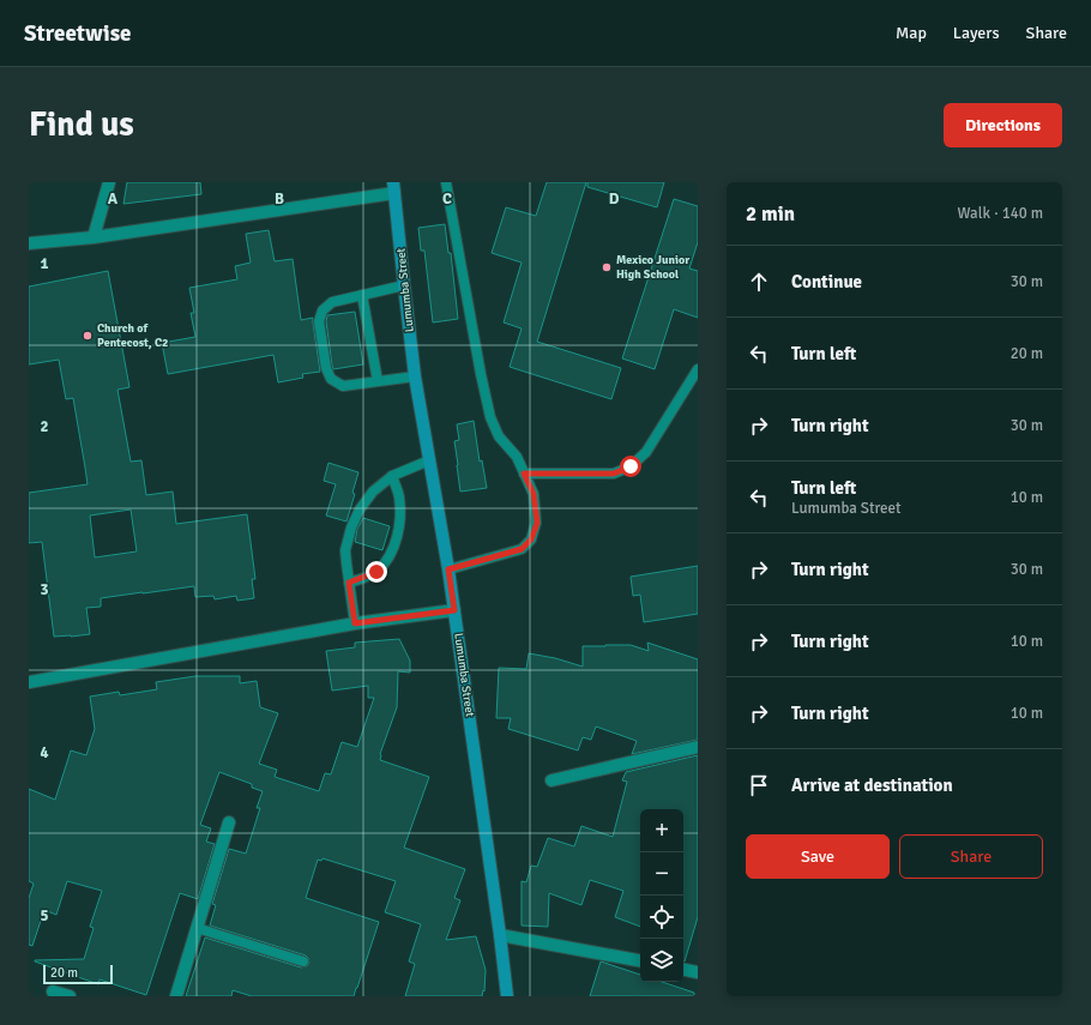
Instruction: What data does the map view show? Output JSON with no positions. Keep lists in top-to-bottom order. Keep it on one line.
{"streets":{"main road":["Lumumba Street"]},"places":["Mexico Junior High School","Church of Pentecost, C2"],"scale_bar":"20 m","page":{"header":"Streetwise","nav":["Map","Layers","Share"],"buttons":["Directions",["Save","Share"]],"title":"Find us","heading":["2 min","Walk · 140 m"],"list":[["Continue","30 m"],["Turn left","20 m"],["Turn right","30 m"],["Turn left","Lumumba Street","10 m"],["Turn right","30 m"],["Turn right","10 m"],["Turn right","10 m"],"Arrive at destination"],"map_buttons":["+","−"],"scale":"20 m"},"grid":{"columns":["A","B","C","D"],"rows":["1","2","3","4","5"]}}
